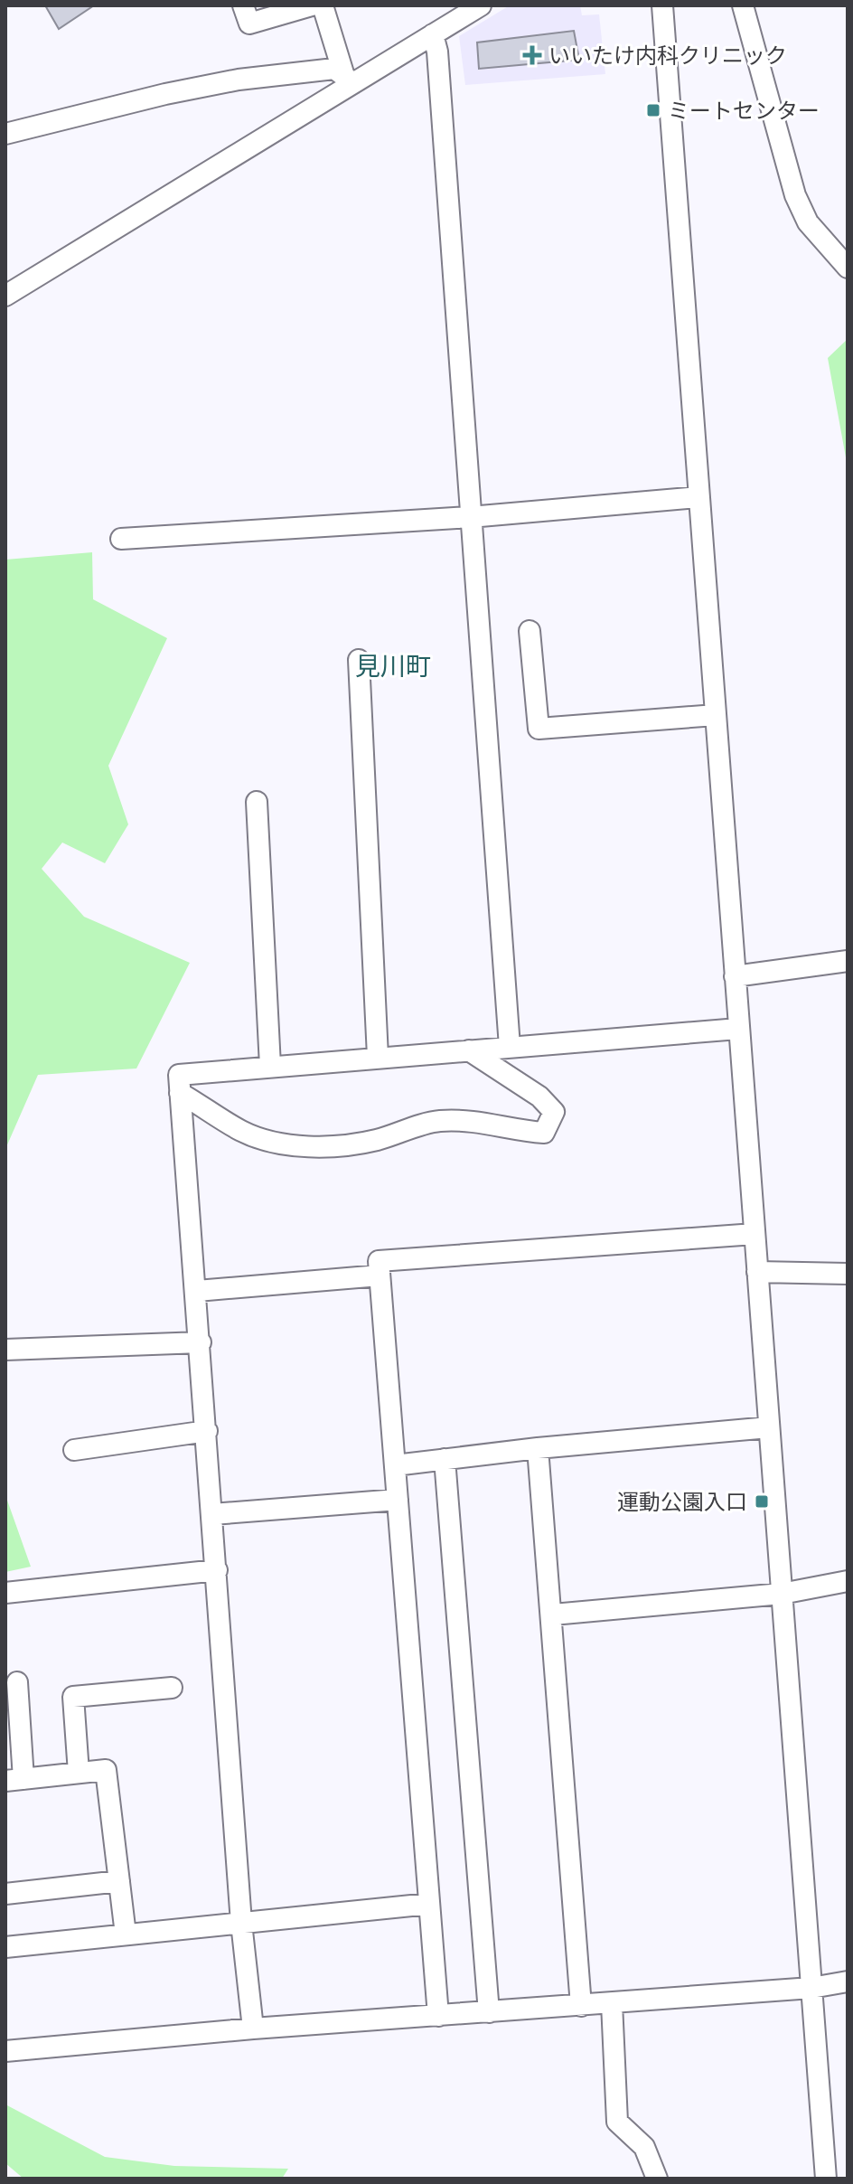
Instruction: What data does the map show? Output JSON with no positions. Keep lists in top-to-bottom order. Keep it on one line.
{"districts":["見川町"],"places":{"health":["いいたけ内科クリニック"],"transit":["ミートセンター","運動公園入口"]}}
